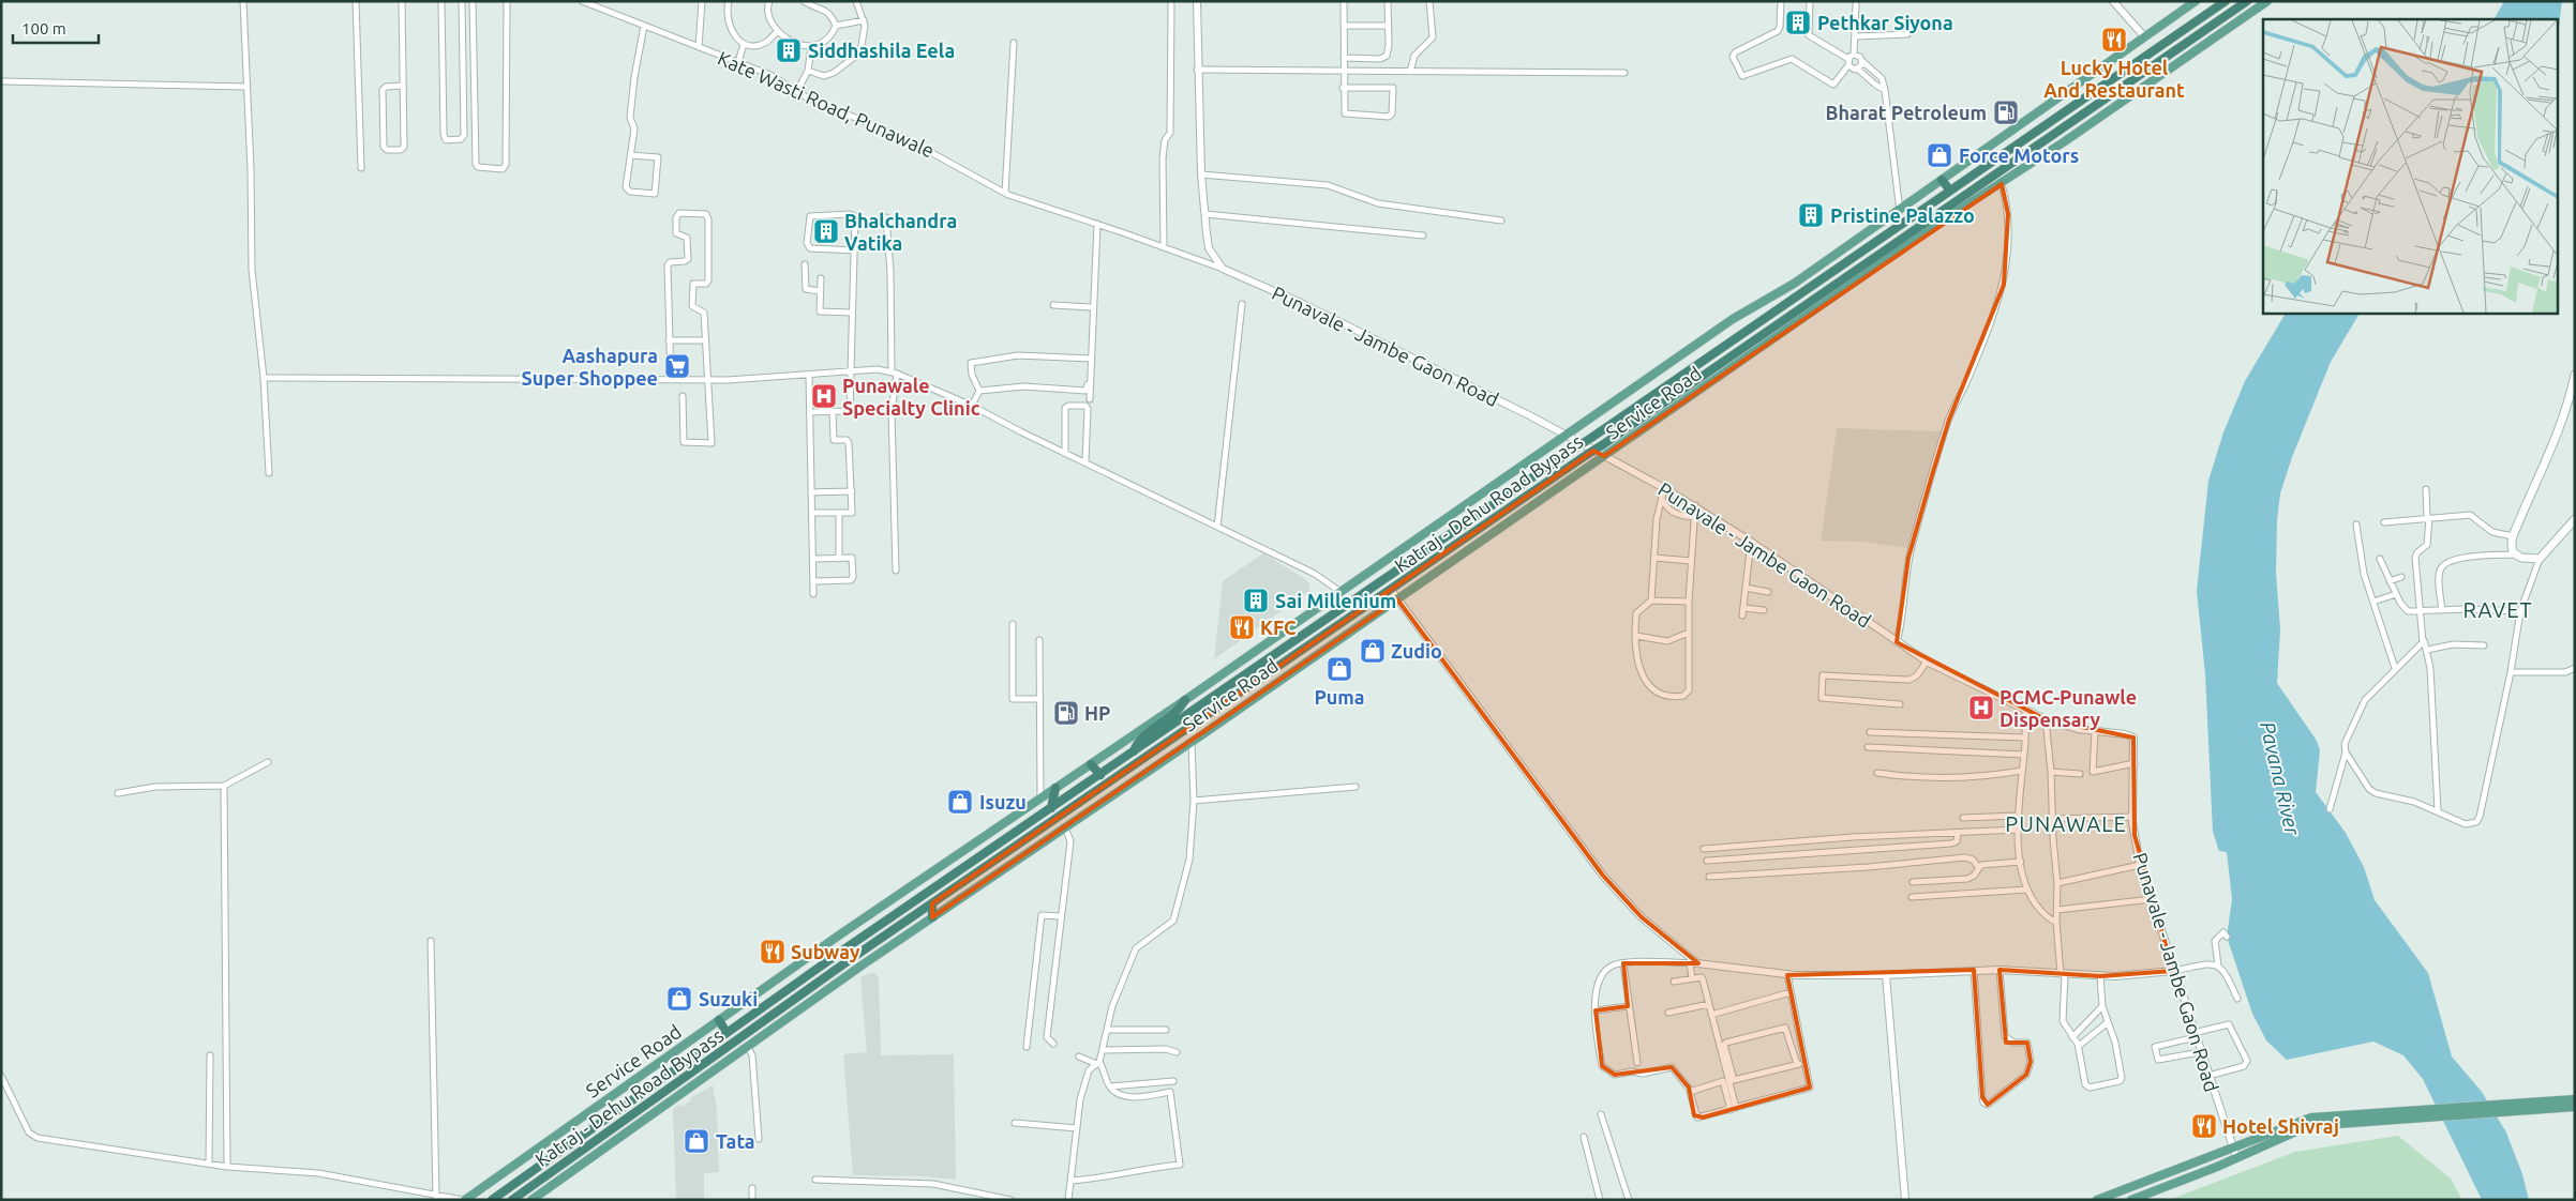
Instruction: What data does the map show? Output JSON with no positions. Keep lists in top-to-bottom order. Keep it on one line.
{"streets":{"highway":["Katraj - Dehu Road Bypass"],"main road":["Service Road"],"street":["Kate Wasti Road, Punawale","Punavale - Jambe Gaon Road"]},"crossings":[["Kate Wasti Road, Punawale","Punavale - Jambe Gaon Road"],["Punavale - Jambe Gaon Road","Service Road"]],"districts":["RAVET","PUNAWALE"],"water":["Pavana River"],"places":{"building":["Pethkar Siyona","Siddhashila Eela","Pristine Palazzo","Bhalchandra Vatika","Sai Millenium"],"restaurant":["Lucky Hotel And Restaurant","KFC","Subway","Hotel Shivraj"],"fuel station":["Bharat Petroleum","HP"],"shop":["Force Motors","Zudio","Puma","Isuzu","Suzuki","Tata"],"supermarket":["Aashapura Super Shoppee"],"hospital":["Punawale Specialty Clinic","PCMC-Punawle Dispensary"]},"scale_bar":"100 m"}
